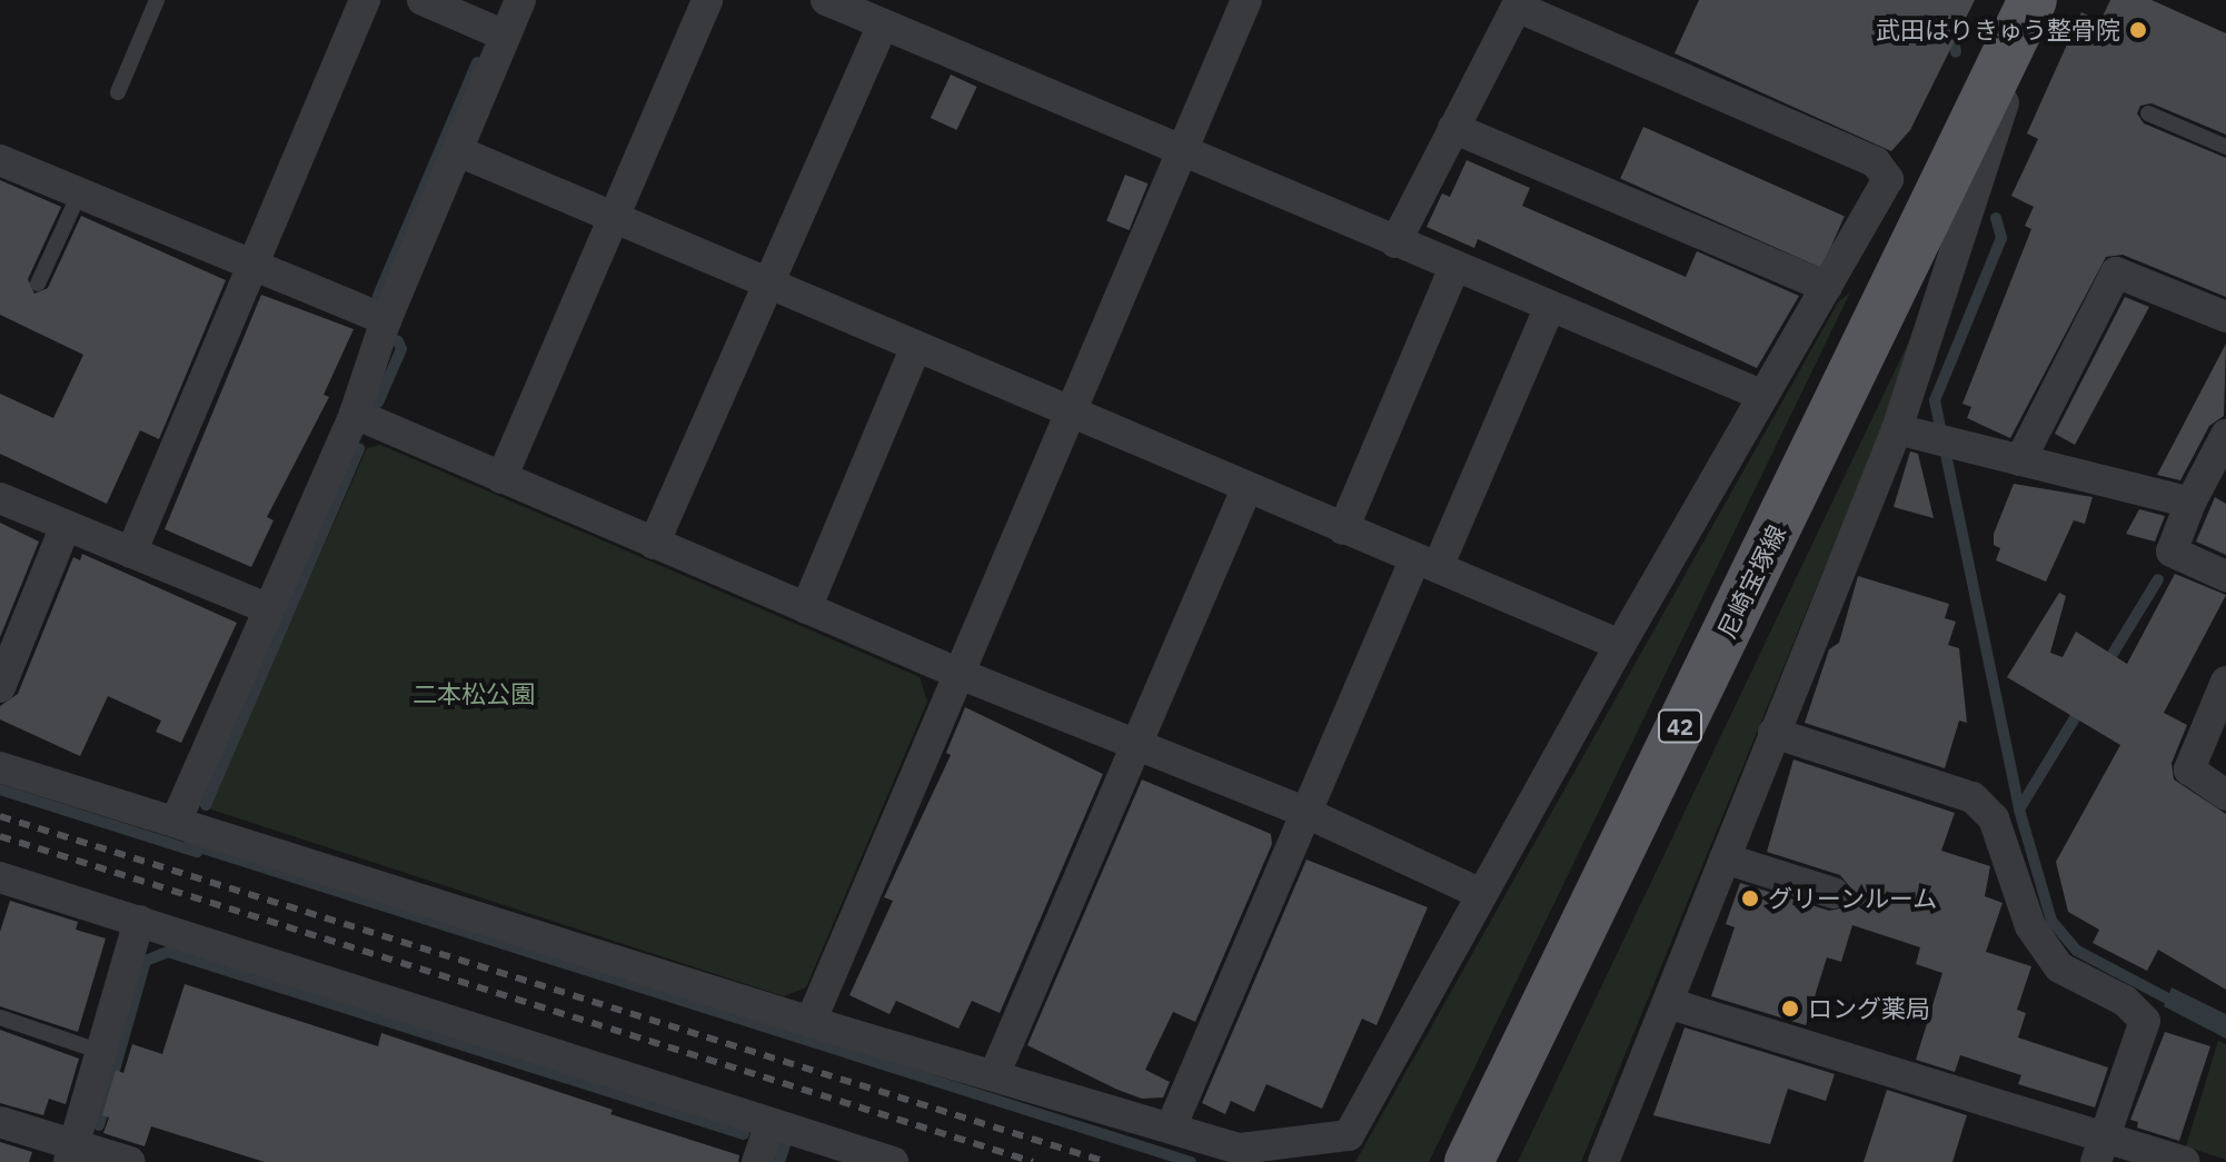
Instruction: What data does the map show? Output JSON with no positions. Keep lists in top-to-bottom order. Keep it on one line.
{"streets":{"main road":["尼崎宝塚線","42"]},"parks":["二本松公園"],"places":["武田はりきゅう整骨院","グリーンルーム","ロング薬局"]}
